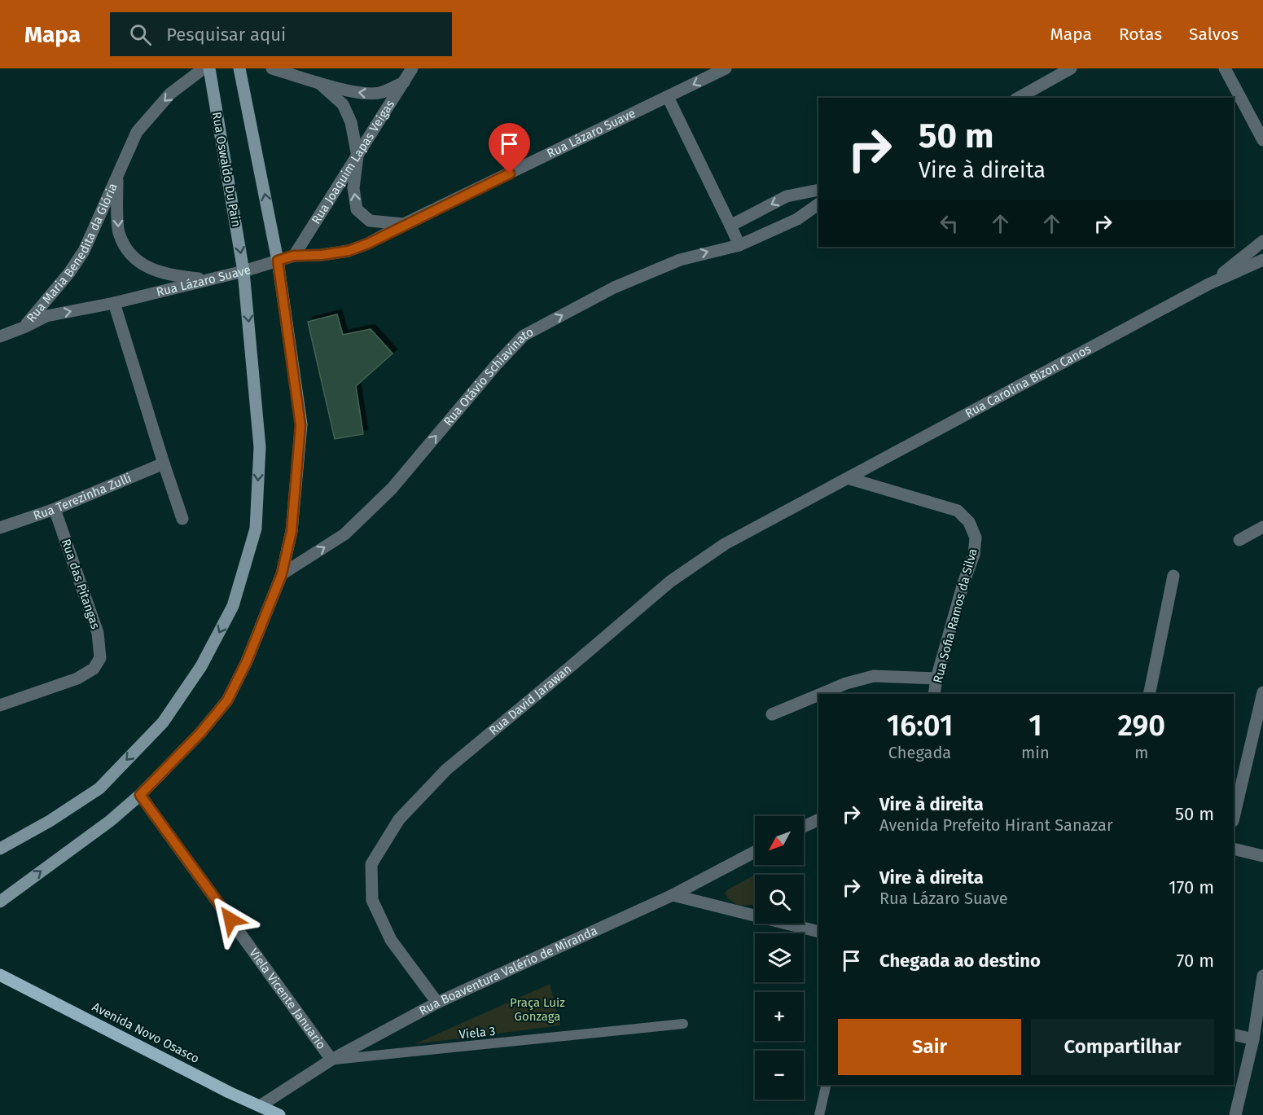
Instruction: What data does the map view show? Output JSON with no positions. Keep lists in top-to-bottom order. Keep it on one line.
{"streets":{"main road":["Rua Oswaldo Du Pain","Avenida Novo Osasco"],"street":["Rua Lázaro Suave","Rua Joaquim Lapas Veigas","Rua Maria Benedita da Glória","Rua Otávio Schiavinato","Rua Carolina Bizon Canos","Rua Terezinha Zulli","Rua das Pitangas","Rua Sofia Ramos da Silva","Rua David Jarawan","Rua Boaventura Valério de Miranda","Viela Vicente Januario"],"lane":["Viela 3"]},"crossings":[["Rua Lázaro Suave","Rua Joaquim Lapas Veigas"],["Rua Lázaro Suave","Rua Oswaldo Du Pain"],["Rua Lázaro Suave","Rua Maria Benedita da Glória"],["Rua Carolina Bizon Canos","Rua Sofia Ramos da Silva"],["Rua Carolina Bizon Canos","Rua David Jarawan"],["Rua Terezinha Zulli","Rua das Pitangas"],["Rua Sofia Ramos da Silva","Rua David Jarawan"],["Rua David Jarawan","Rua Boaventura Valério de Miranda"],["Rua Boaventura Valério de Miranda","Viela Vicente Januario"],["Rua Boaventura Valério de Miranda","Avenida Novo Osasco"],["Rua Boaventura Valério de Miranda","Viela 3"],["Viela Vicente Januario","Viela 3"]],"one_way":["Rua Otávio Schiavinato"],"parks":["Praça Luiz Gonzaga"],"north":"bottom left","page":{"header":"Mapa","search":"Pesquisar aqui","nav":["Mapa","Rotas","Salvos"],"turn":["50 m","Vire à direita"],"eta":["16:01","Chegada","1","min","290","m"],"list":[{"name":"Vire à direita","note":"Avenida Prefeito Hirant Sanazar","value":"50 m"},{"name":"Vire à direita","note":"Rua Lázaro Suave","value":"170 m"},{"name":"Chegada ao destino","value":"70 m"}],"map_buttons":["+","−"],"buttons":["Sair","Compartilhar"]}}
